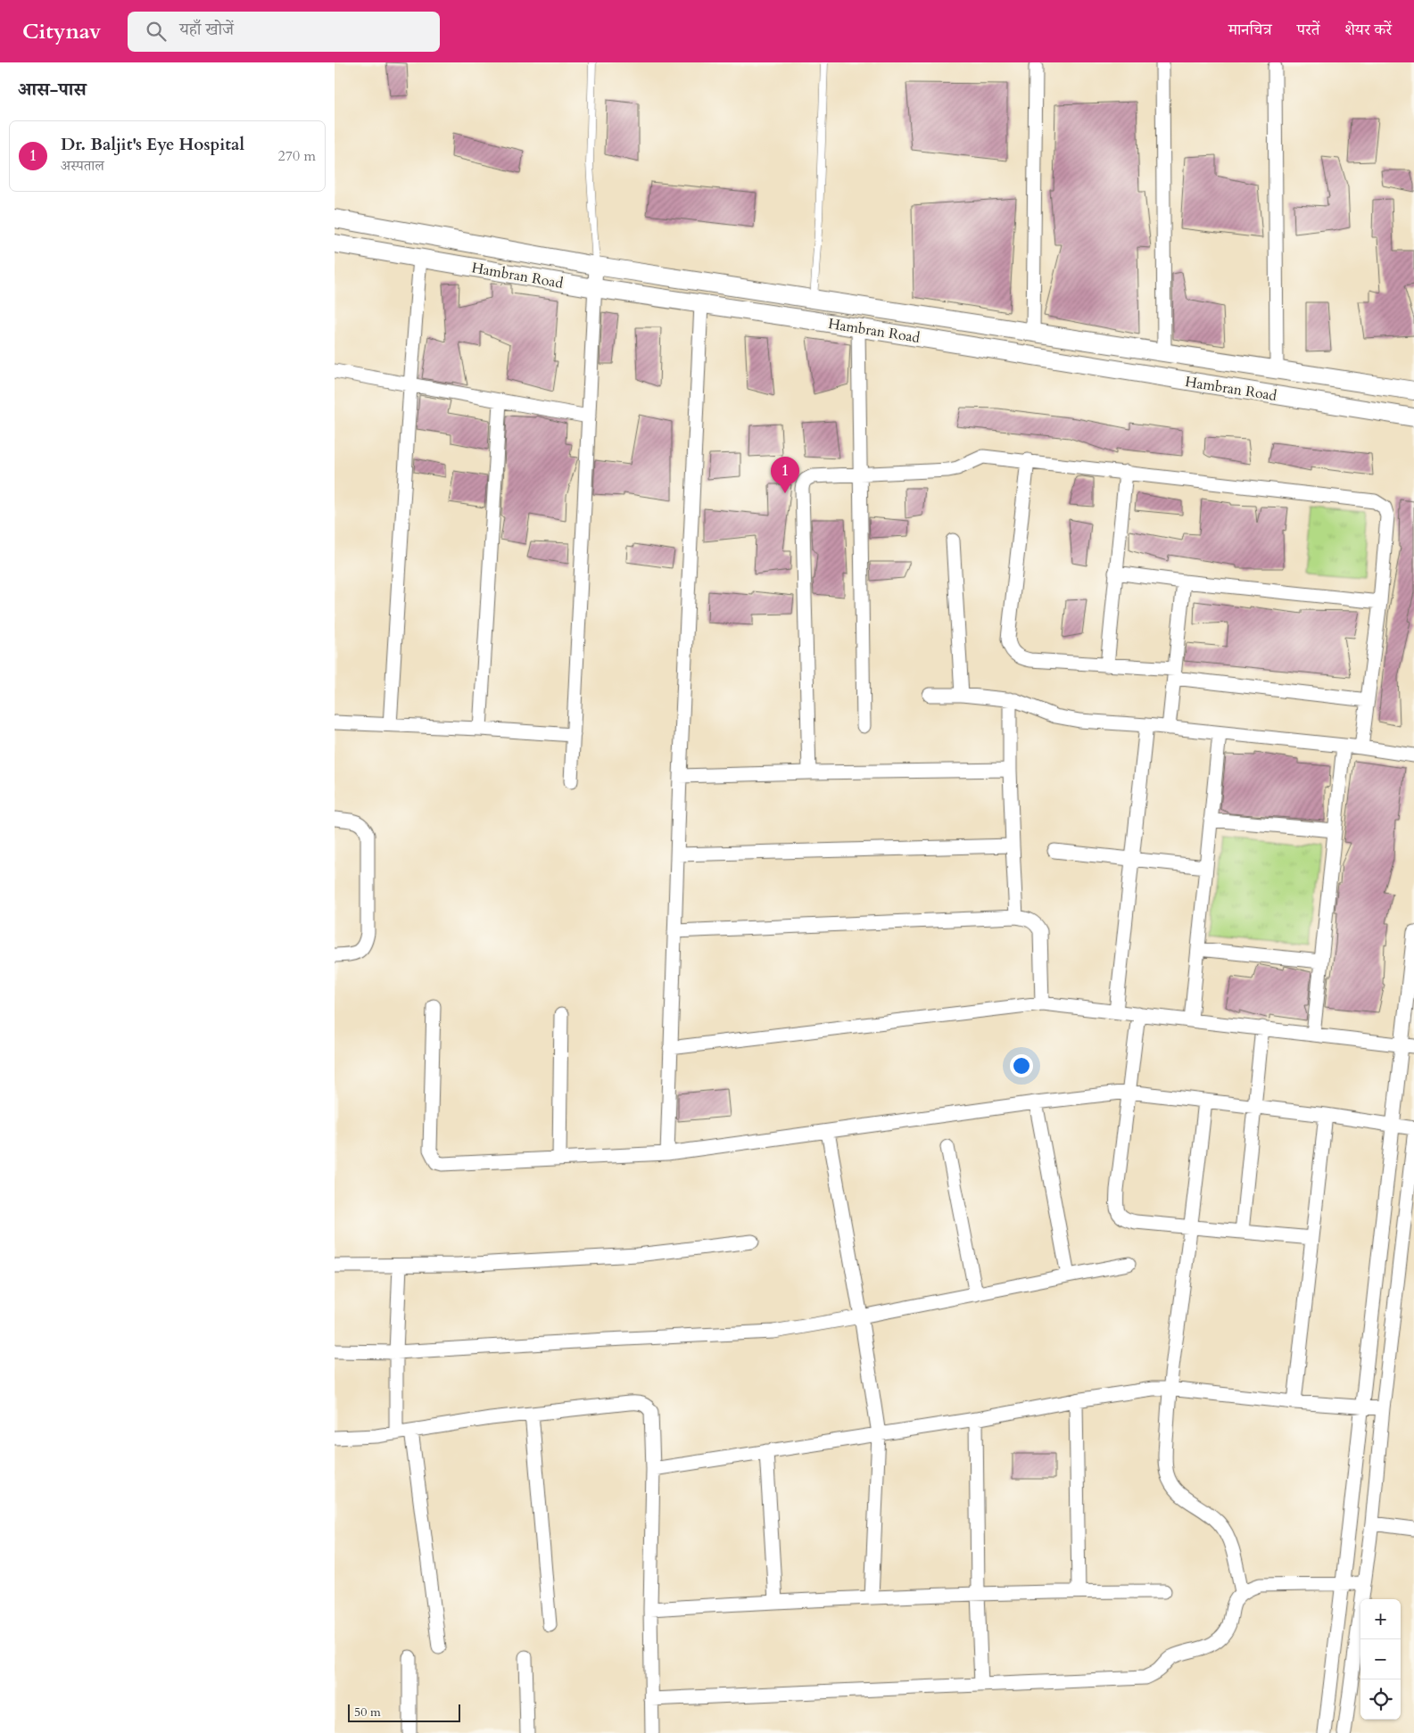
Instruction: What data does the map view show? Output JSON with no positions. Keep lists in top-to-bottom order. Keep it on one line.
{"streets":{"main road":["Hambran Road"]},"scale_bar":"50 m","page":{"header":"Citynav","search":"यहाँ खोजें","nav":["मानचित्र","परतें","शेयर करें"],"heading":"आस-पास","list":[{"mark":"1","name":"Dr. Baljit's Eye Hospital","note":"अस्पताल","value":"270 m"}],"pins":"1","map_buttons":["+","−"],"scale":"50 m"}}
